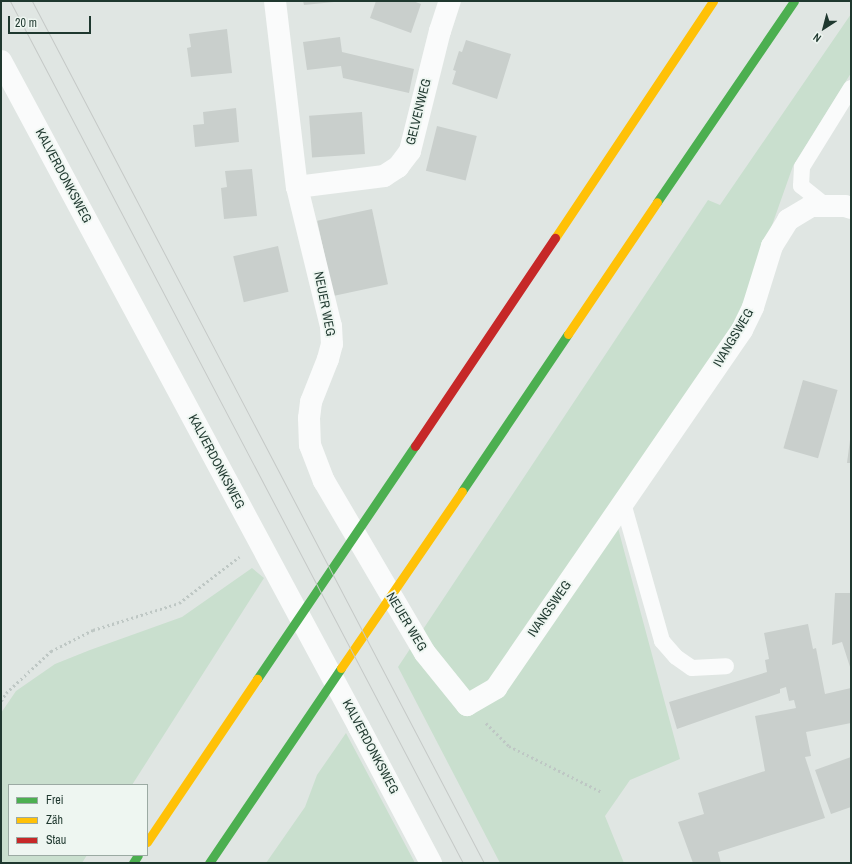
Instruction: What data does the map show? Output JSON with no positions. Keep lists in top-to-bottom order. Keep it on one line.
{"streets":{"street":["GELVENWEG","KALVERDONKSWEG","NEUER WEG","IVANGSWEG"]},"crossings":[["GELVENWEG","NEUER WEG"],["NEUER WEG","IVANGSWEG"]],"legend":["Frei","Zäh","Stau"],"scale_bar":"20 m","north":"bottom left"}
